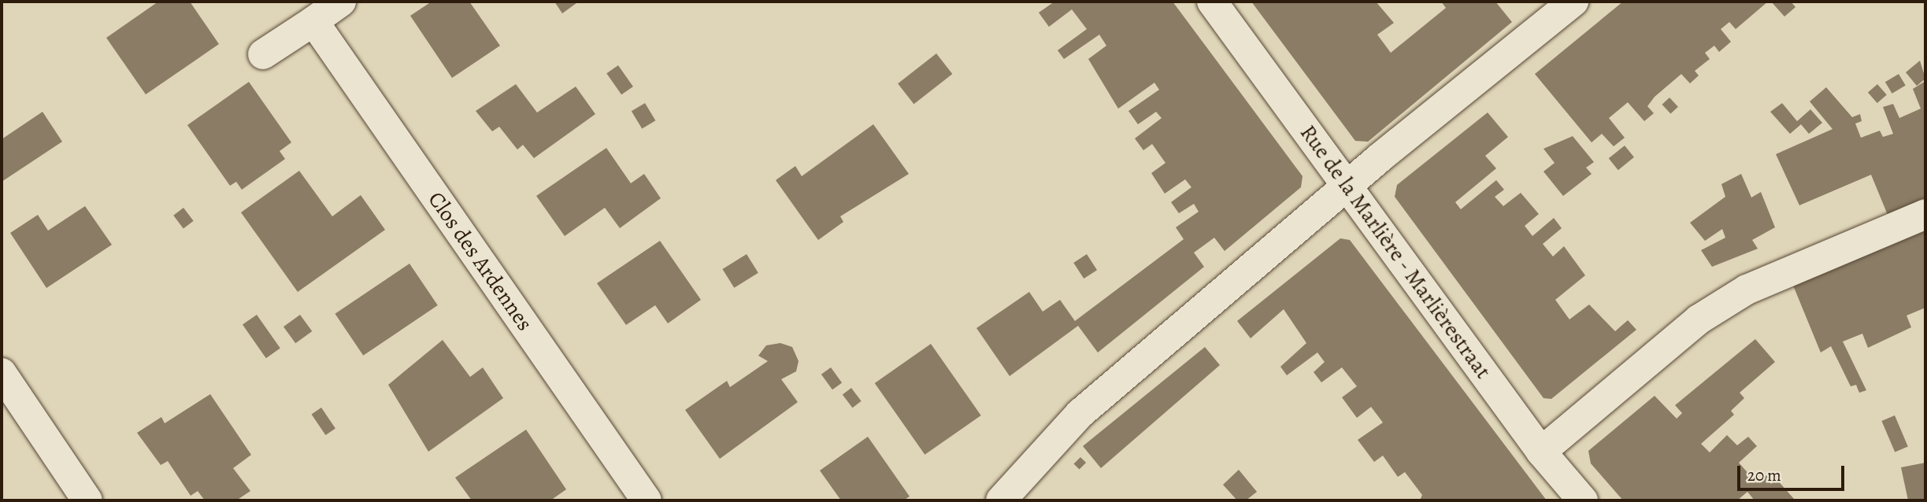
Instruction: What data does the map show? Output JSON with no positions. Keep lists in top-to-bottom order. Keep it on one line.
{"streets":{"street":["Rue de la Marlière - Marlièrestraat","Clos des Ardennes"]},"scale_bar":"20 m"}
